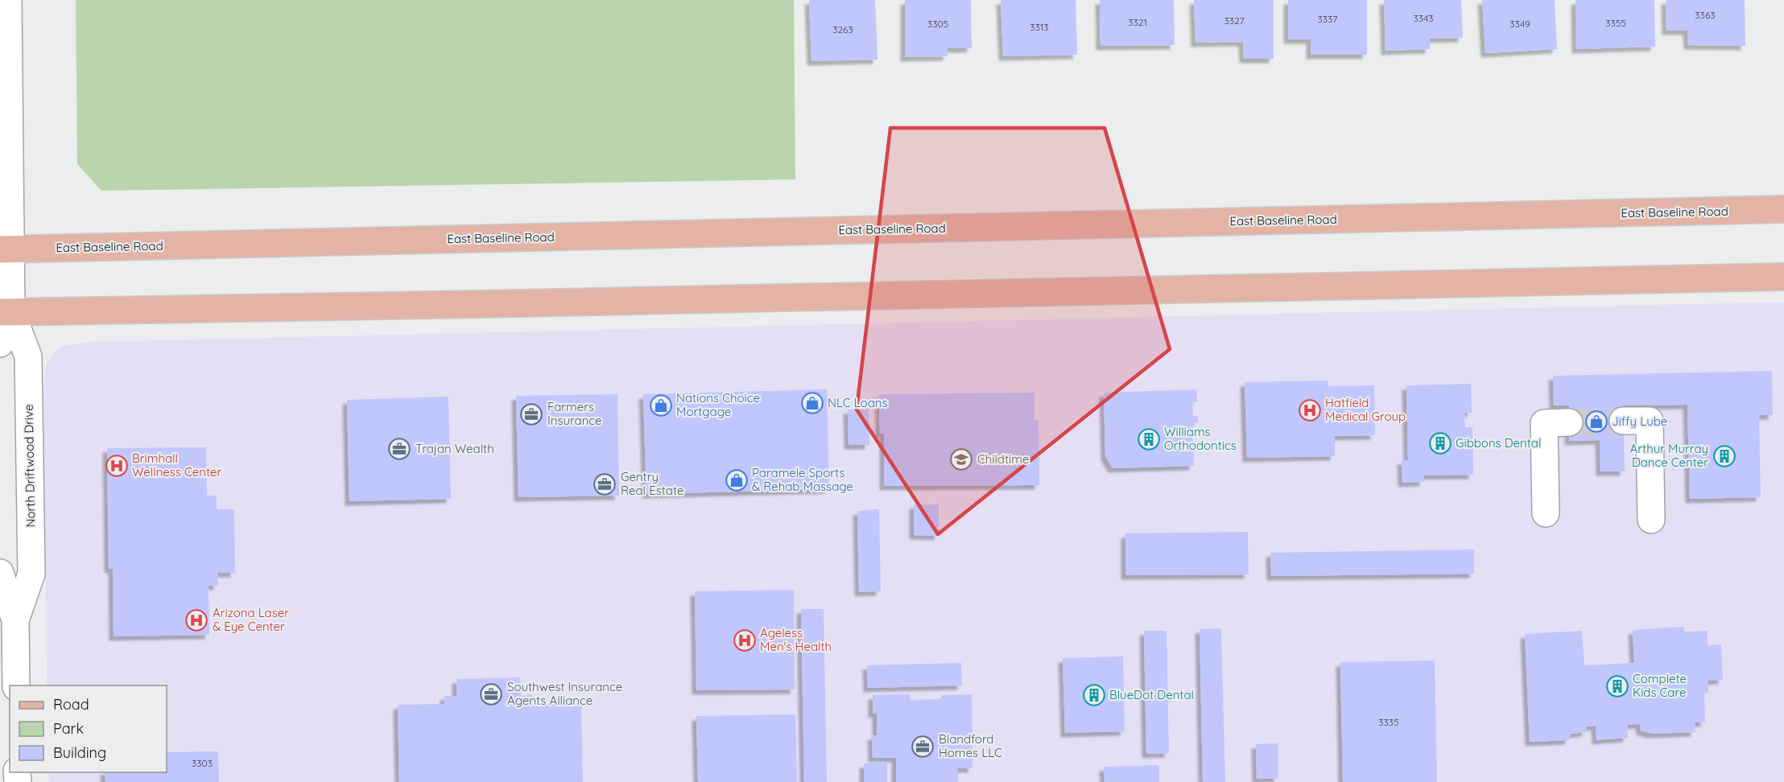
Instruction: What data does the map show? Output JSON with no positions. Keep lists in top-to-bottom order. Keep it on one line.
{"streets":{"main road":["East Baseline Road"],"street":["North Driftwood Drive"]},"crossings":[["East Baseline Road","North Driftwood Drive"]],"places":{"shop":["NLC Loans","Nations Choice Mortgage","Jiffy Lube","Paramele Sports & Rehab Massage"],"hospital":["Hatfield Medical Group","Brimhall Wellness Center","Arizona Laser & Eye Center","Ageless Men's Health"],"office":["Farmers Insurance","Trajan Wealth","Gentry Real Estate","Southwest Insurance Agents Alliance","Blandford Homes LLC"],"building":["Williams Orthodontics","Gibbons Dental","Arthur Murray Dance Center","Complete Kids Care","BlueDot Dental"],"school or university":["Childtime"]},"house_numbers":["3363","3343","3337","3327","3321","3355","3305","3349","3313","3263","3335","3303"],"legend":["Road","Park","Building"]}
